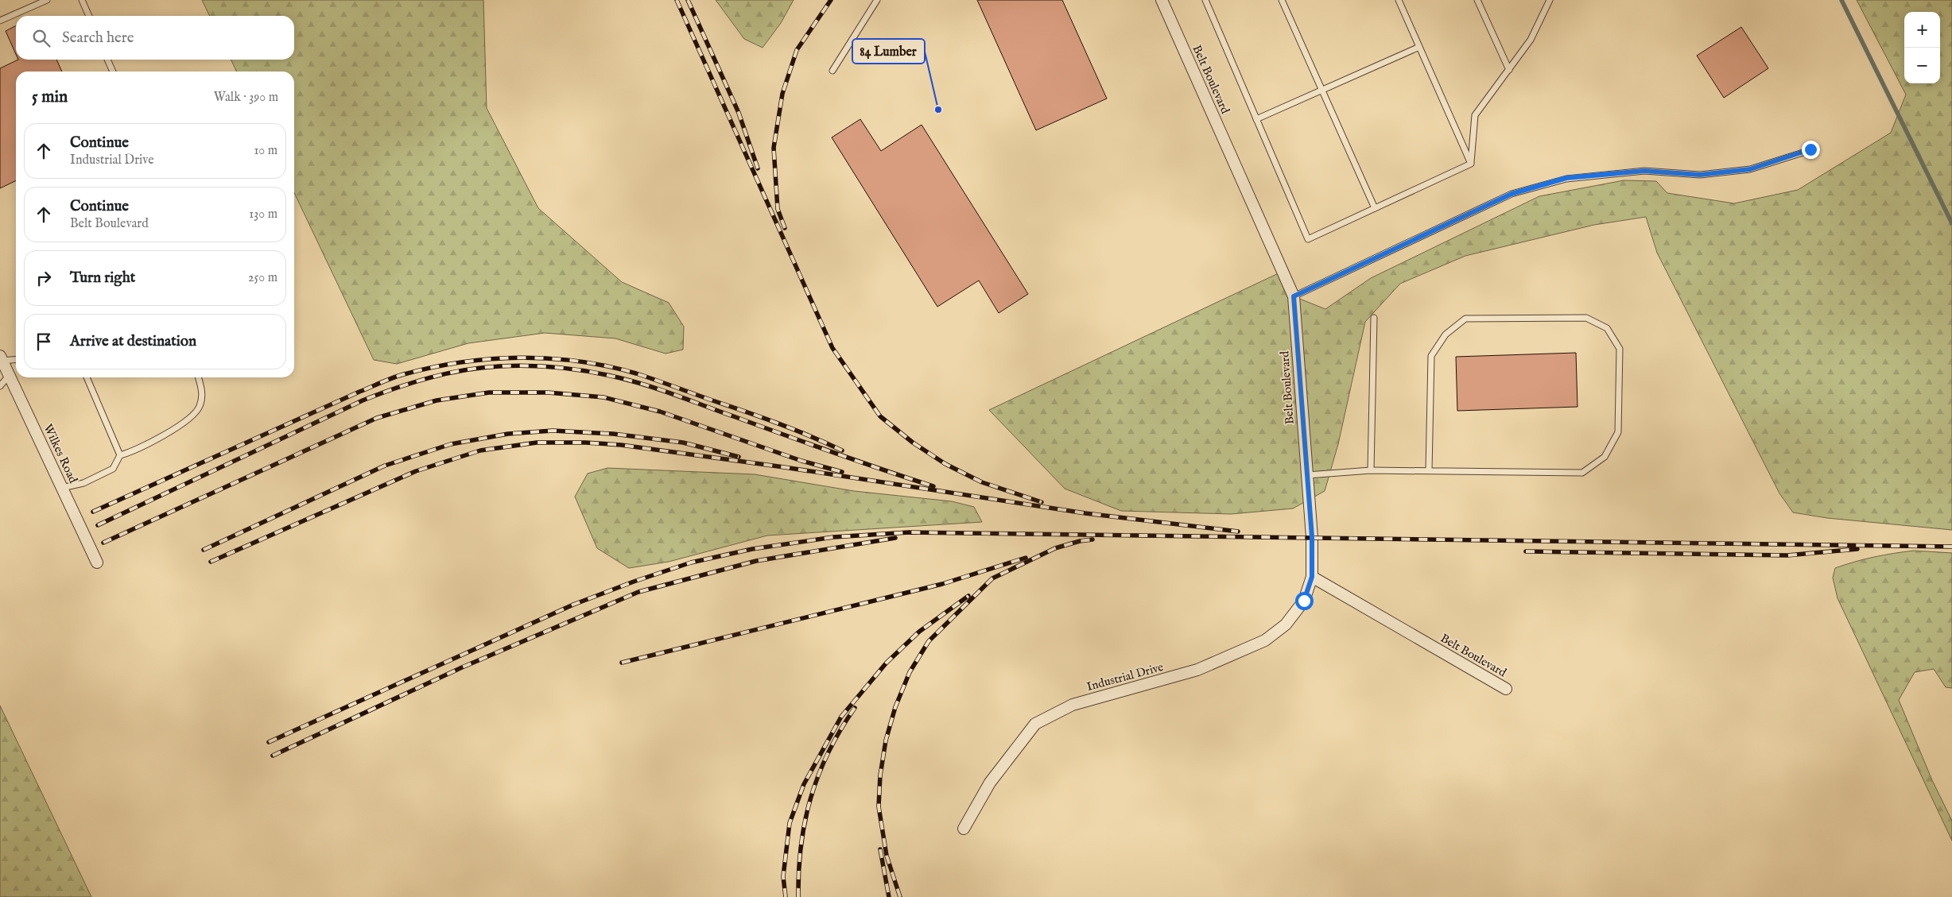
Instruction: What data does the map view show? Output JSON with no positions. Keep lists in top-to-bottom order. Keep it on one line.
{"streets":{"street":["Belt Boulevard","Wilkes Road","Industrial Drive"]},"crossings":[["Belt Boulevard","Industrial Drive"]],"places":["84 Lumber"],"page":{"map_buttons":["+","−"],"search":"Search here","heading":["5 min","Walk · 390 m"],"list":[["Continue","Industrial Drive","10 m"],["Continue","Belt Boulevard","130 m"],["Turn right","250 m"],"Arrive at destination"]}}
